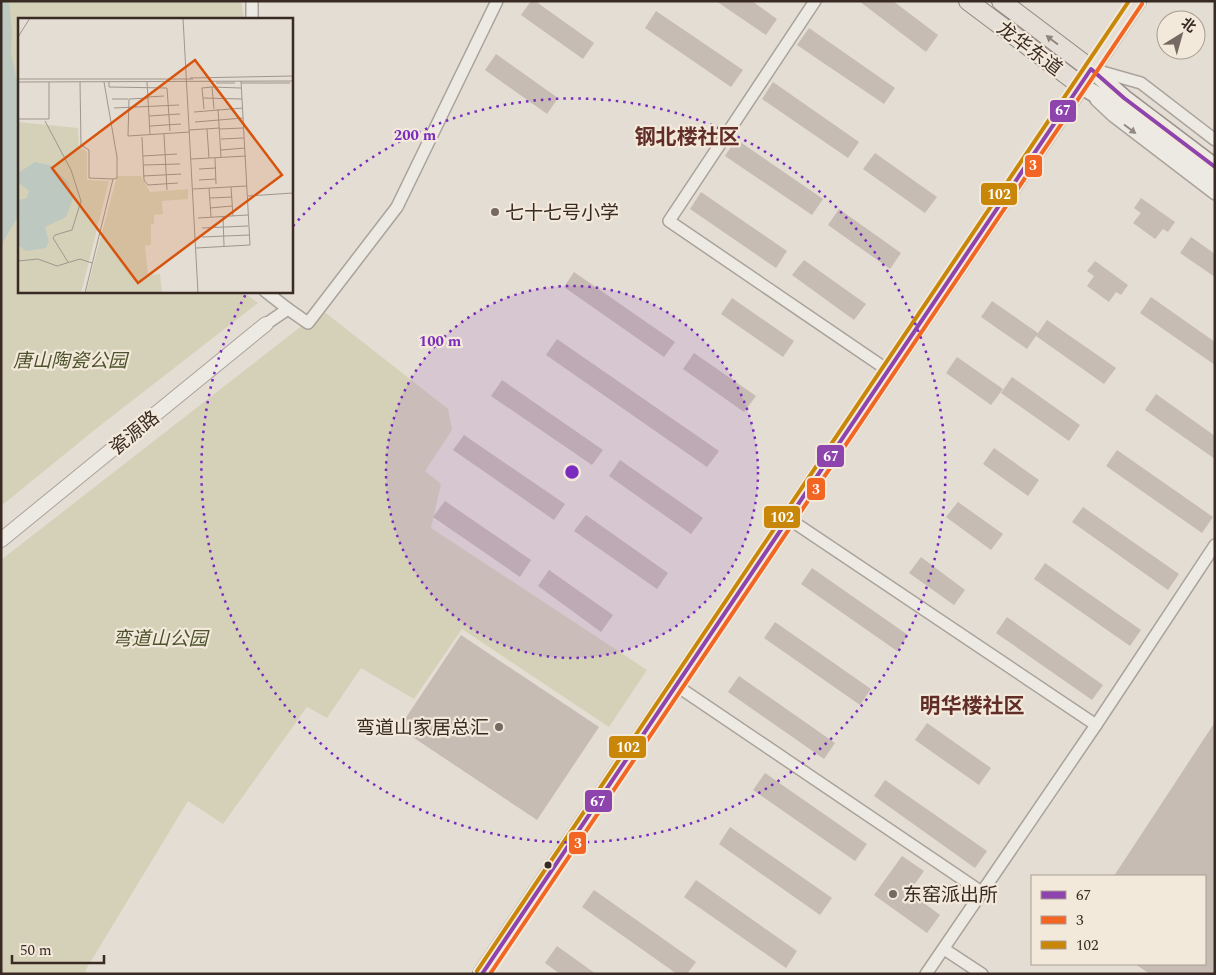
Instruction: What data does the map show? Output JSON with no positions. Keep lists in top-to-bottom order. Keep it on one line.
{"streets":{"main road":["龙华东道"],"street":["瓷源路"]},"districts":["钢北楼社区","明华楼社区"],"parks":["唐山陶瓷公园","弯道山公园"],"places":["七十七号小学","弯道山家居总汇","东窑派出所"],"lines":["transit line 102","transit line 3","transit line 67"],"legend":["67","3","102"],"scale_bar":"50 m","north":"top right","rings":["200 m","100 m"]}
